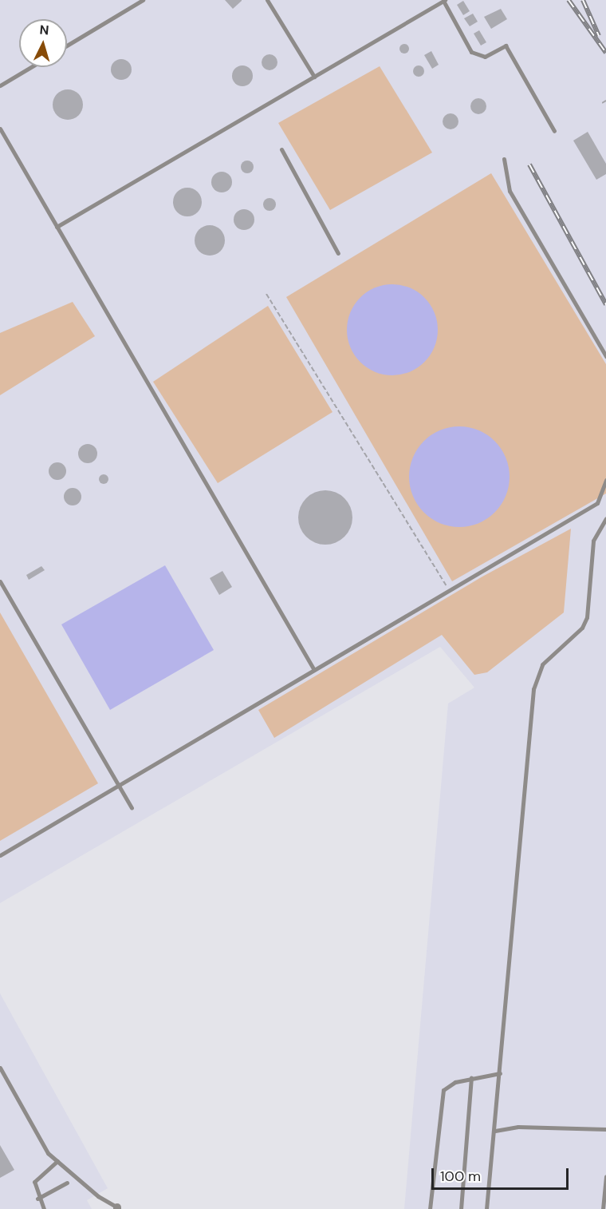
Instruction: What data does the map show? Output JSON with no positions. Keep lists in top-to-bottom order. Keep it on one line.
{"scale_bar":"100 m","north":"top"}
